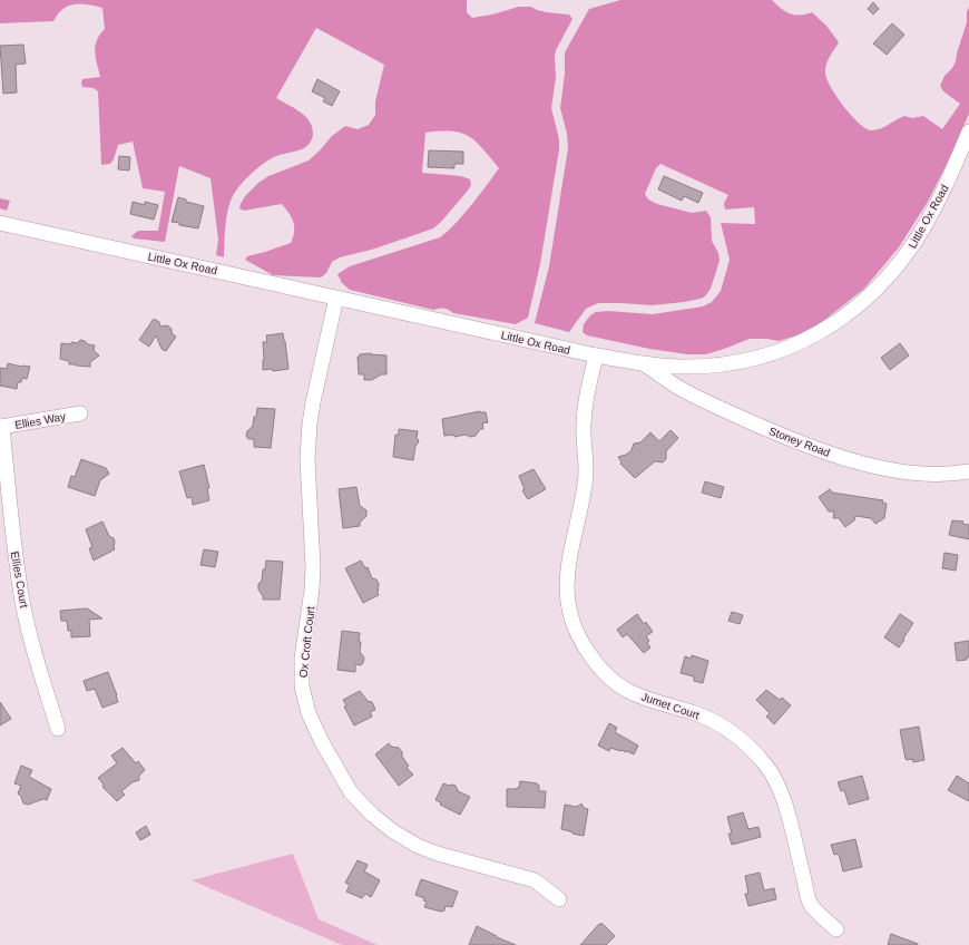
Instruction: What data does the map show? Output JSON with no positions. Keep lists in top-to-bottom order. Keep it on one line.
{"streets":{"street":["Little Ox Road","Ellies Way","Stoney Road","Ellies Court","Ox Croft Court","Jumet Court"]},"crossings":[["Little Ox Road","Stoney Road"],["Little Ox Road","Ox Croft Court"],["Little Ox Road","Jumet Court"],["Ellies Way","Ellies Court"]]}
